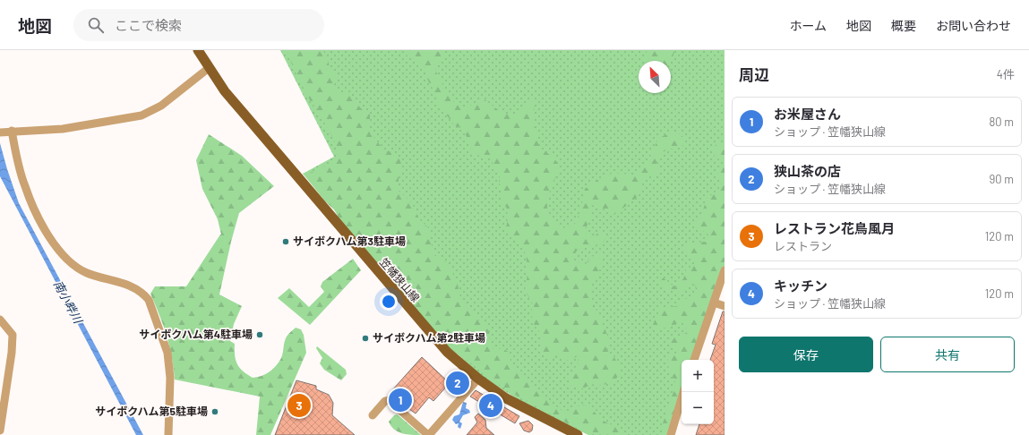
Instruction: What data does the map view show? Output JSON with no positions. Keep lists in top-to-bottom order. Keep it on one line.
{"streets":{"main road":["笠幡狭山線"]},"water":["南小畔川"],"places":["サイボクハム第3駐車場","サイボクハム第4駐車場","サイボクハム第2駐車場","サイボクハム第5駐車場"],"north":"top left","page":{"header":"地図","search":"ここで検索","nav":["ホーム","地図","概要","お問い合わせ"],"heading":["周辺","4件"],"list":[{"mark":"1","name":"お米屋さん","note":"ショップ · 笠幡狭山線","value":"80 m"},{"mark":"2","name":"狭山茶の店","note":"ショップ · 笠幡狭山線","value":"90 m"},{"mark":"3","name":"レストラン花鳥風月","note":"レストラン","value":"120 m"},{"mark":"4","name":"キッチン","note":"ショップ · 笠幡狭山線","value":"120 m"}],"buttons":["保存","共有"],"map_buttons":["+","−"],"pins":["2","1","3","4"]}}
